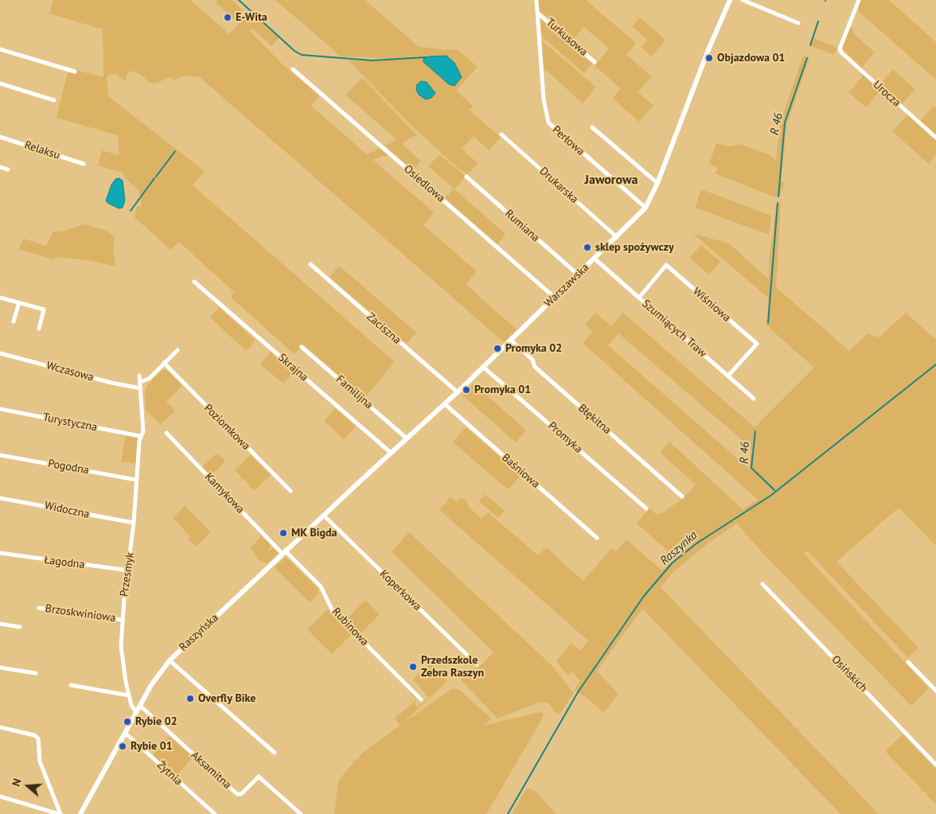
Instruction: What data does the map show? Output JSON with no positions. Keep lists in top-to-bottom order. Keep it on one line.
{"streets":{"street":["Turkusowa","Urocza","Perłowa","Relaksu","Osiedlowa","Drukarska","Rumiana","Warszawska","Wiśniowa","Zaciszna","Szumiących Traw","Skrajna","Wczasowa","Familijna","Błękitna","Turystyczna","Poziomkowa","Promyka","Pogodna","Baśniowa","Kamykowa","Widoczna","Łagodna","Przesmyk","Koperkowa","Brzoskwiniowa","Rubinowa","Raszyńska","Osińskich","Aksamitna","Żytnia"]},"crossings":[["Turkusowa","Perłowa"],["Perłowa","Warszawska"],["Osiedlowa","Warszawska"],["Drukarska","Warszawska"],["Rumiana","Warszawska"],["Warszawska","Zaciszna"],["Warszawska","Szumiących Traw"],["Warszawska","Skrajna"],["Warszawska","Familijna"],["Warszawska","Błękitna"],["Warszawska","Promyka"],["Warszawska","Baśniowa"],["Warszawska","Raszyńska"],["Wiśniowa","Szumiących Traw"],["Wczasowa","Przesmyk"],["Turystyczna","Przesmyk"],["Pogodna","Przesmyk"],["Kamykowa","Rubinowa"],["Kamykowa","Raszyńska"],["Widoczna","Przesmyk"],["Łagodna","Przesmyk"],["Przesmyk","Brzoskwiniowa"],["Przesmyk","Raszyńska"],["Koperkowa","Raszyńska"],["Rubinowa","Raszyńska"],["Raszyńska","Aksamitna"],["Raszyńska","Żytnia"]],"districts":["Jaworowa"],"water":["R 46","Raszynka"],"places":["E-Wita","Objazdowa 01","sklep spożywczy","Promyka 02","Promyka 01","MK Bigda","Przedszkole Zebra Raszyn","Overfly Bike","Rybie 02","Rybie 01"],"north":"left"}
